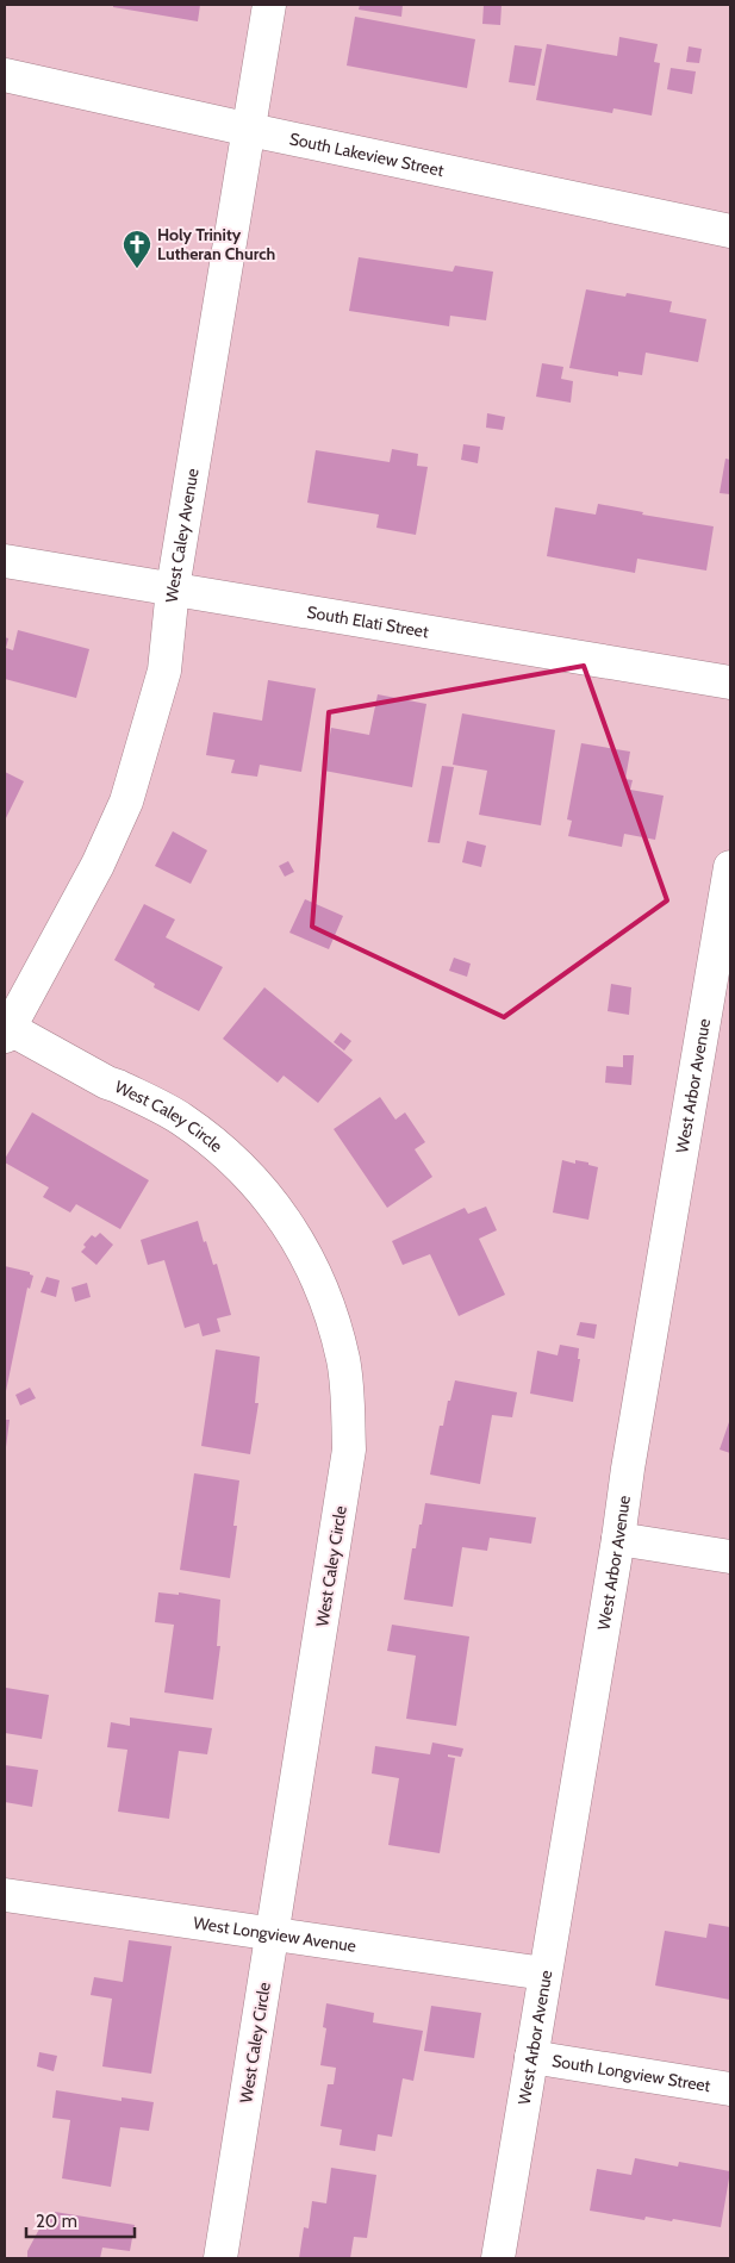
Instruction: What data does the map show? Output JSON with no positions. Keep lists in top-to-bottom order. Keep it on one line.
{"streets":{"street":["South Lakeview Street","West Caley Avenue","South Elati Street","West Arbor Avenue","West Caley Circle","West Longview Avenue","South Longview Street"]},"crossings":[["South Lakeview Street","West Caley Avenue"],["West Caley Avenue","South Elati Street"],["West Caley Avenue","West Caley Circle"],["West Arbor Avenue","West Longview Avenue"],["West Arbor Avenue","South Longview Street"],["West Caley Circle","West Longview Avenue"]],"places":{"church":["Holy Trinity Lutheran Church"]},"scale_bar":"20 m"}
